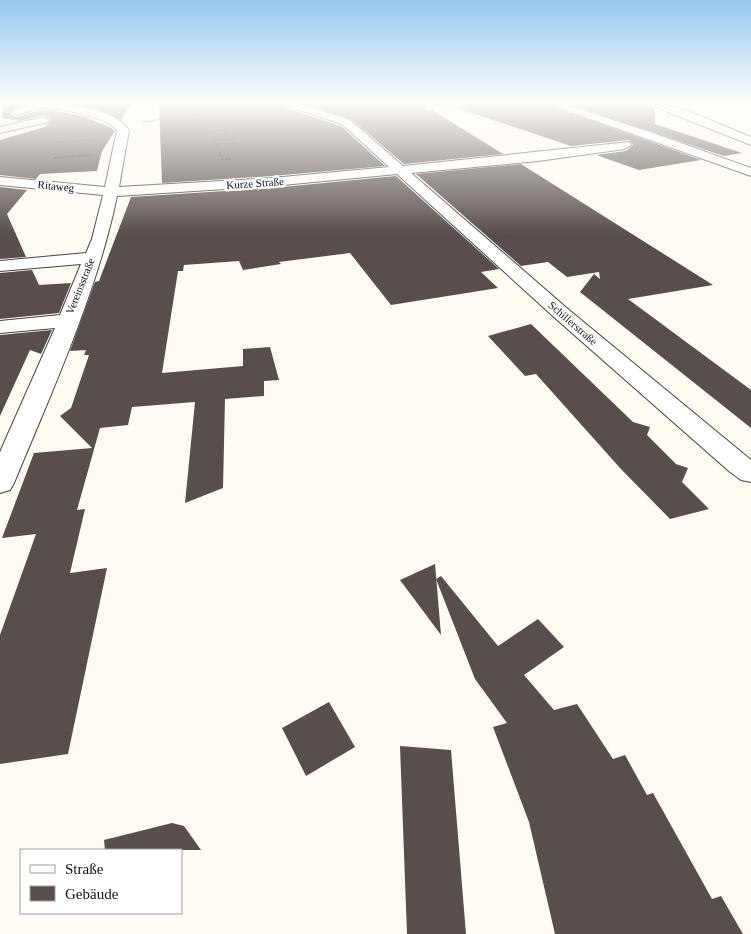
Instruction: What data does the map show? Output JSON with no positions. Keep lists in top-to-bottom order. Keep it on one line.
{"streets":{"street":["Kurze Straße","Ritaweg","Vereinsstraße","Schillerstraße"]},"crossings":[["Kurze Straße","Ritaweg"],["Kurze Straße","Vereinsstraße"],["Kurze Straße","Schillerstraße"],["Ritaweg","Vereinsstraße"]],"legend":["Straße","Gebäude"]}
